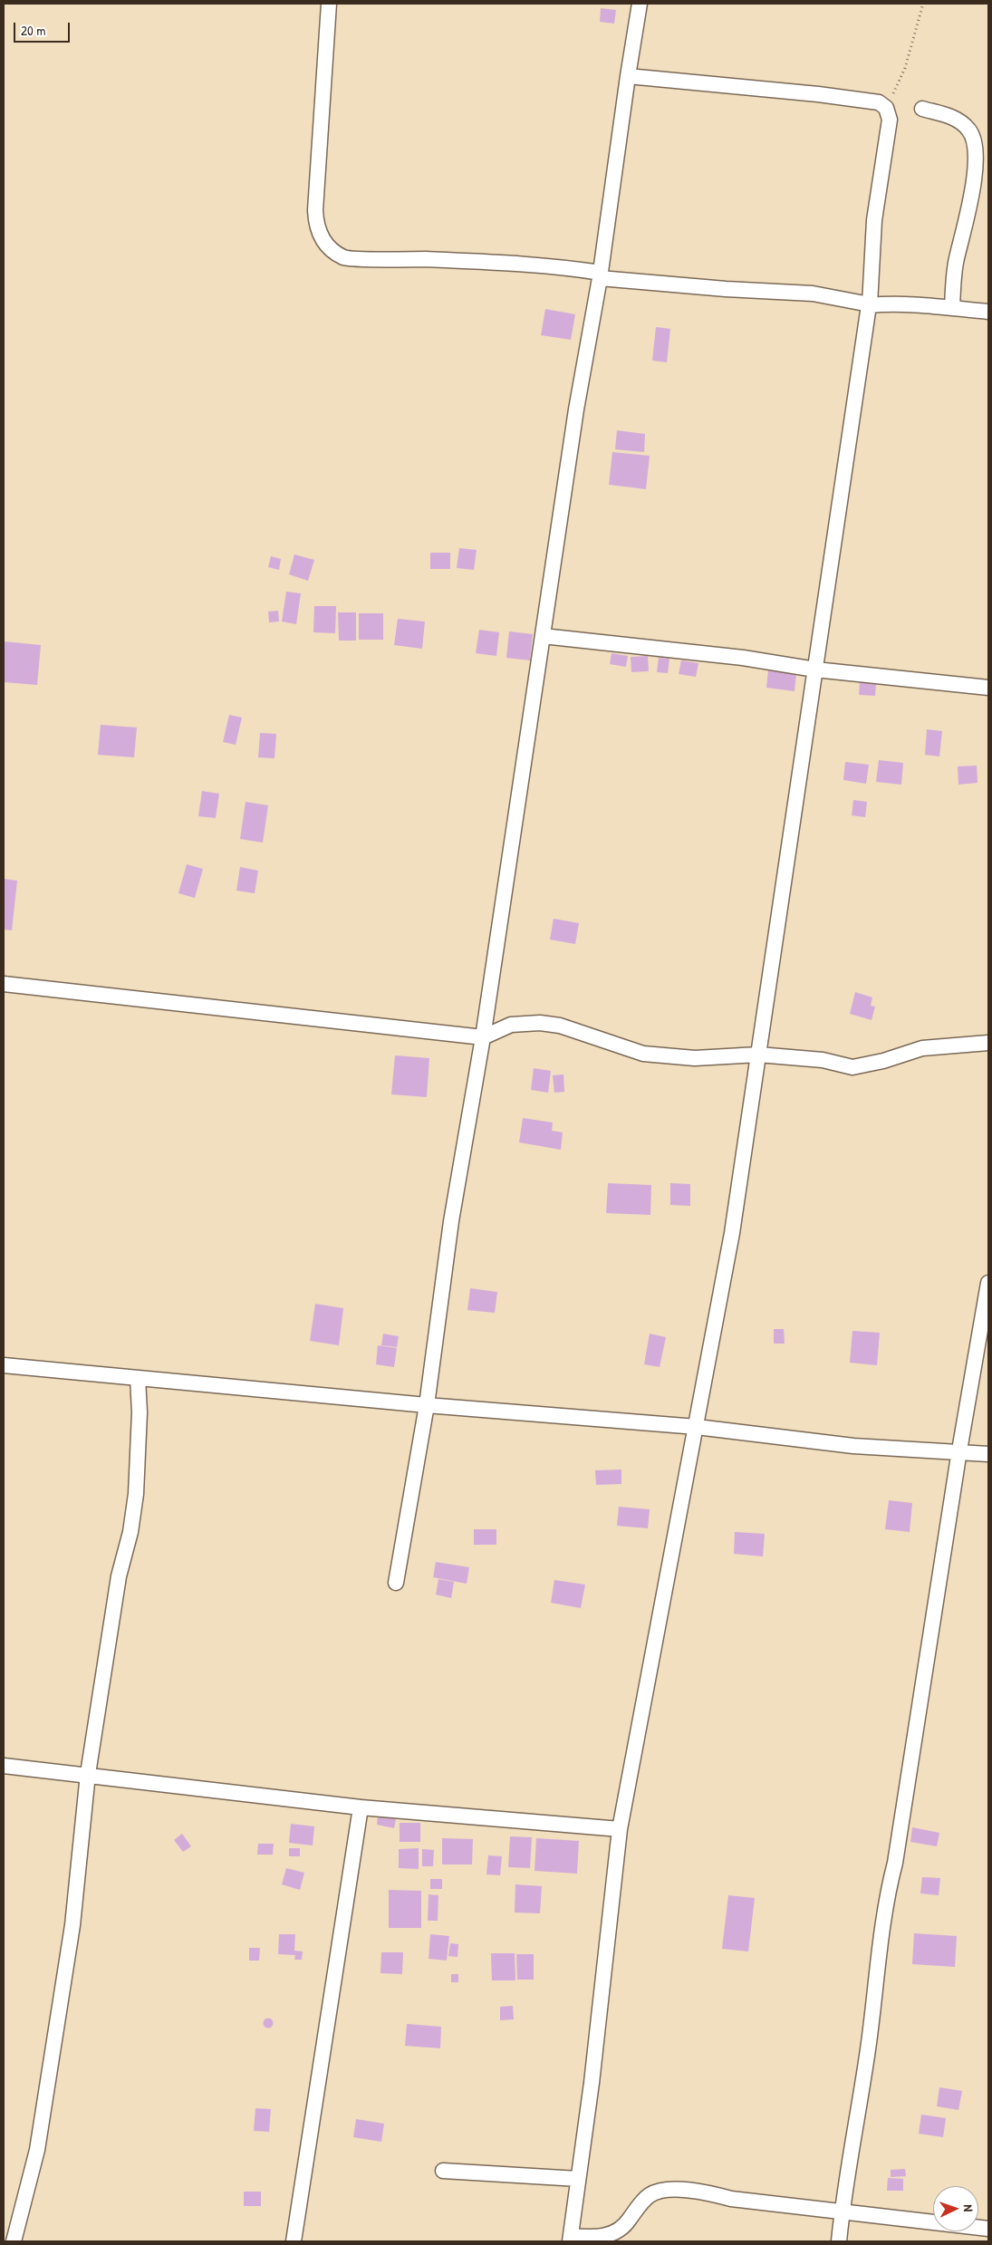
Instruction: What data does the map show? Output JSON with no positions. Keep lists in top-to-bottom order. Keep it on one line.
{"scale_bar":"20 m","north":"right"}
